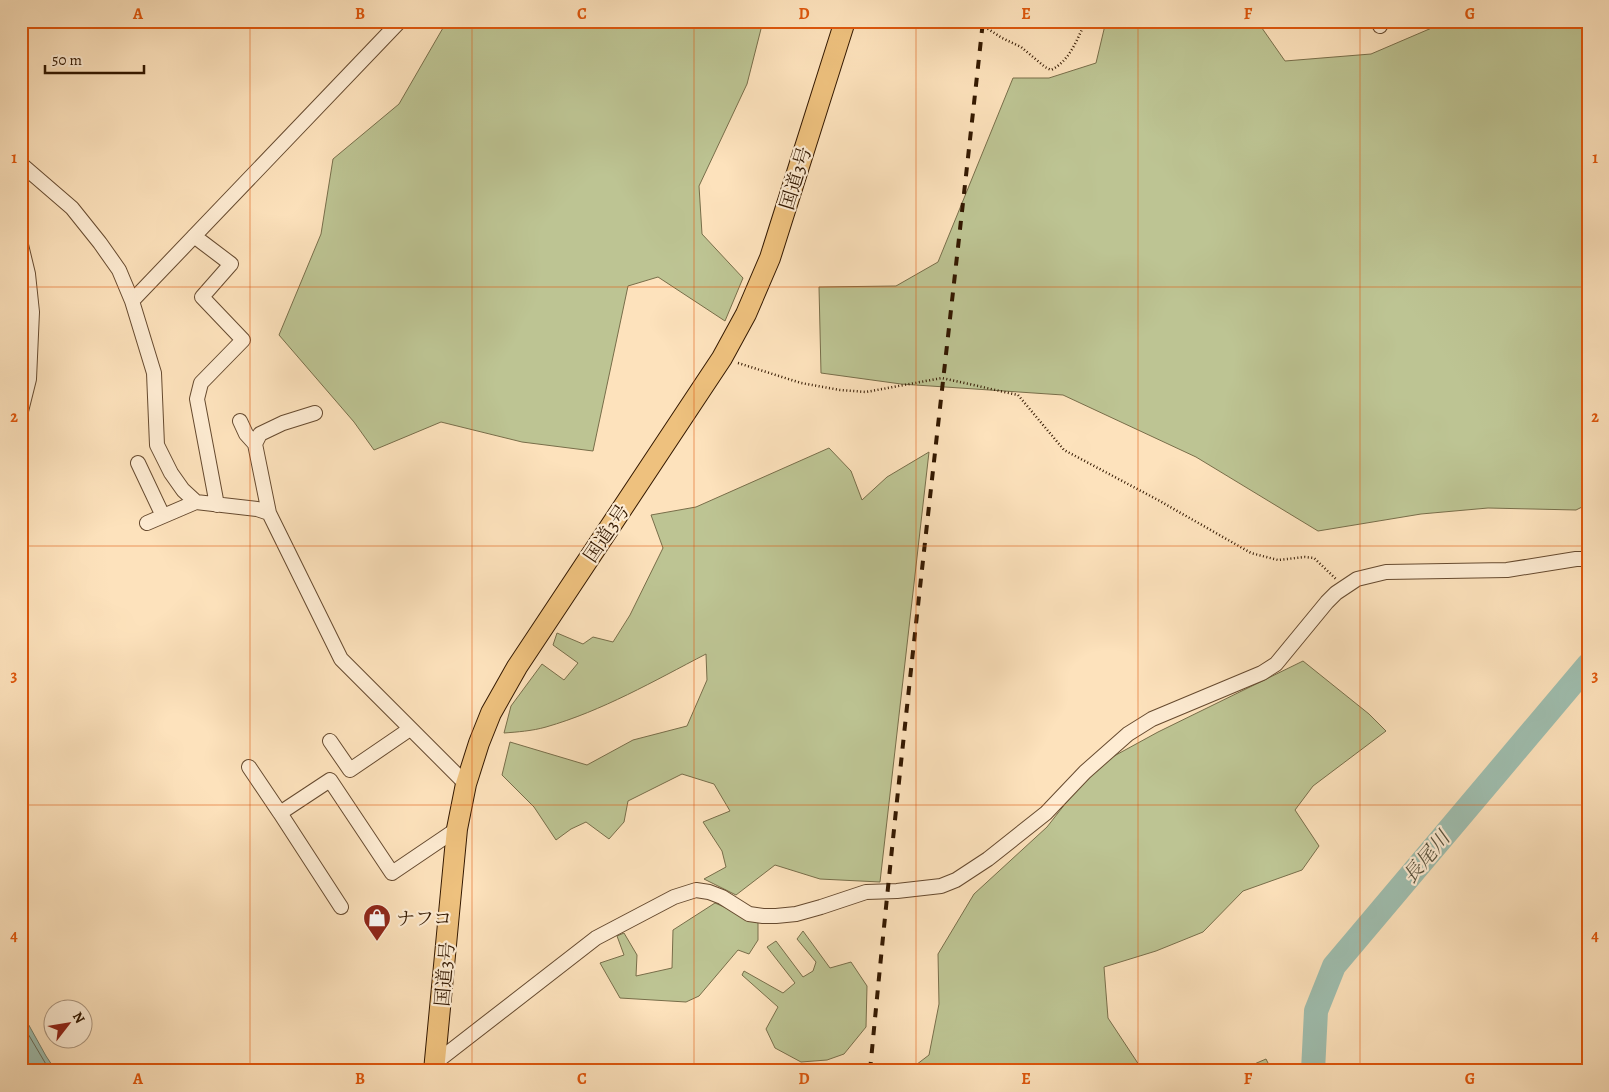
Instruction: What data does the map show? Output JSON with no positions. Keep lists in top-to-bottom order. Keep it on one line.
{"streets":{"highway":["国道3号"]},"water":["長尾川"],"places":{"shop":["ナフコ"]},"scale_bar":"50 m","north":"top right","grid":{"columns":["A","B","C","D","E","F","G"],"rows":["1","2","3","4"]}}
